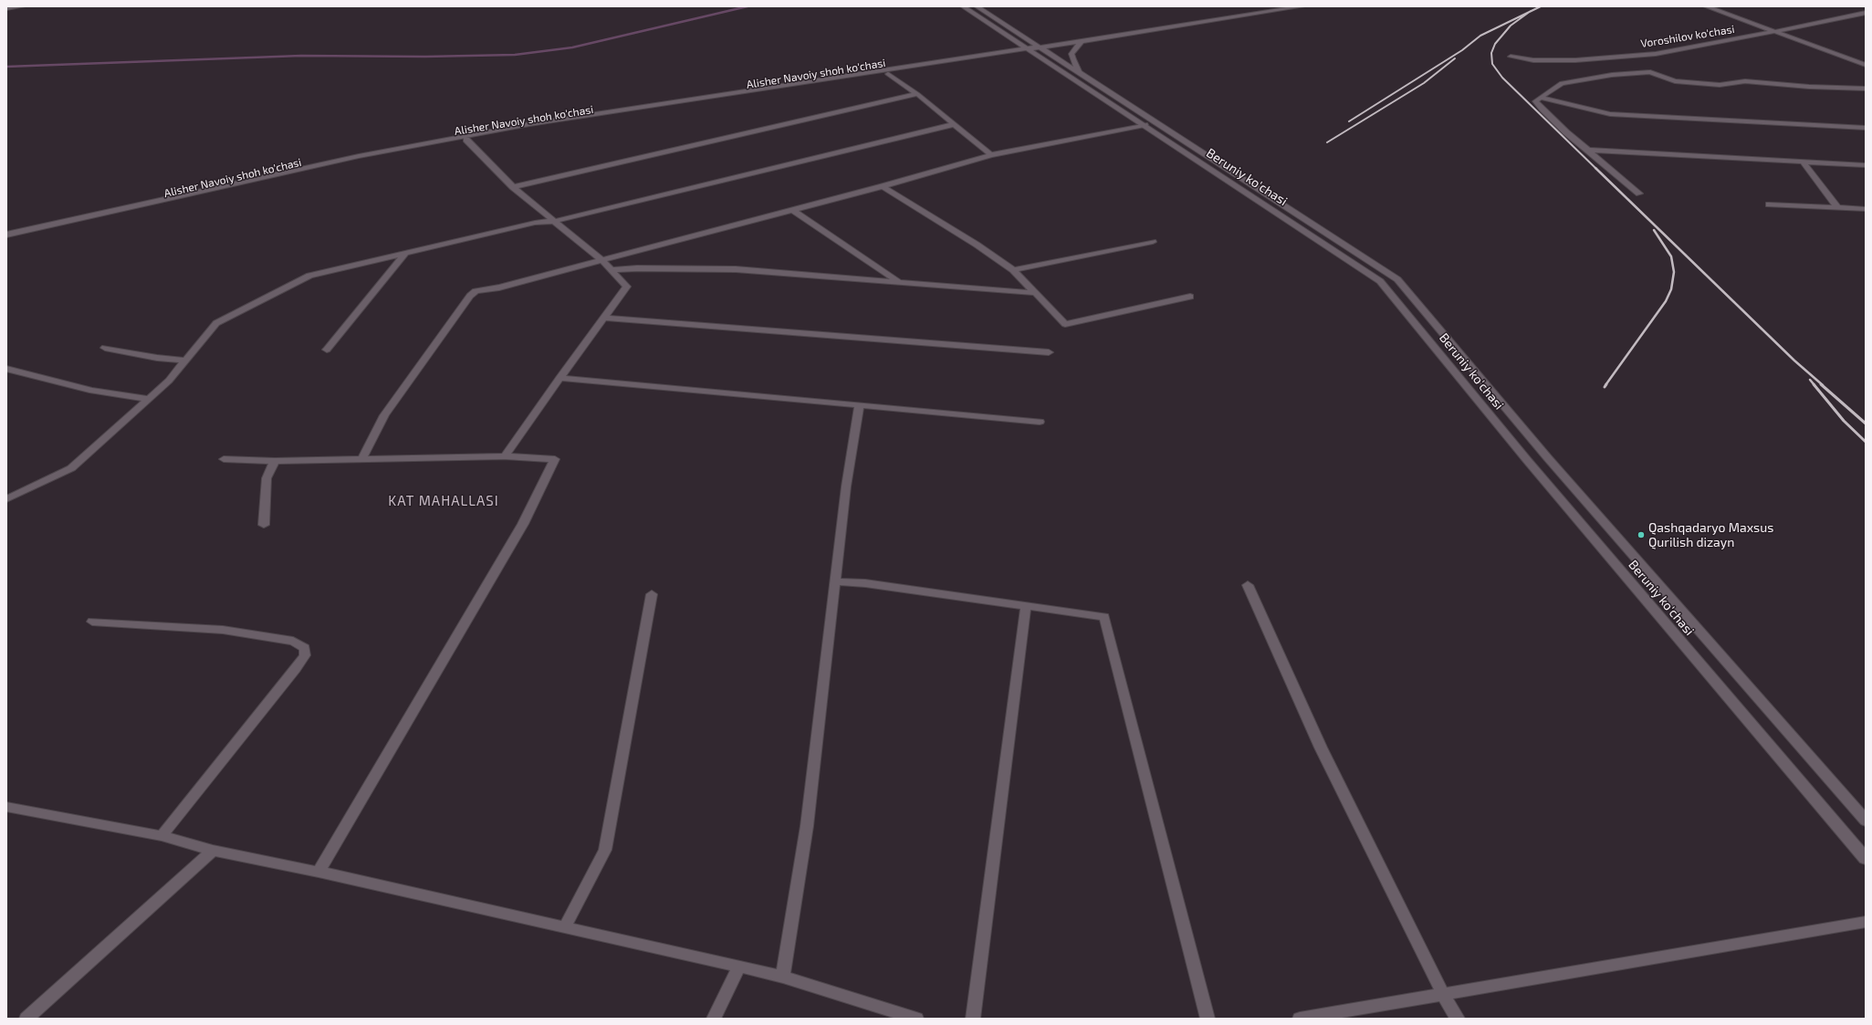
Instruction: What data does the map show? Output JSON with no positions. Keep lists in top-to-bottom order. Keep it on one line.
{"streets":{"main road":["Alisher Navoiy shoh ko'chasi","Beruniy ko'chasi"],"street":["Voroshilov ko'chasi"]},"crossings":[["Alisher Navoiy shoh ko'chasi","Beruniy ko'chasi"]],"districts":["KAT MAHALLASI"],"places":["Qashqadaryo Maxsus Qurilish dizayn"]}
